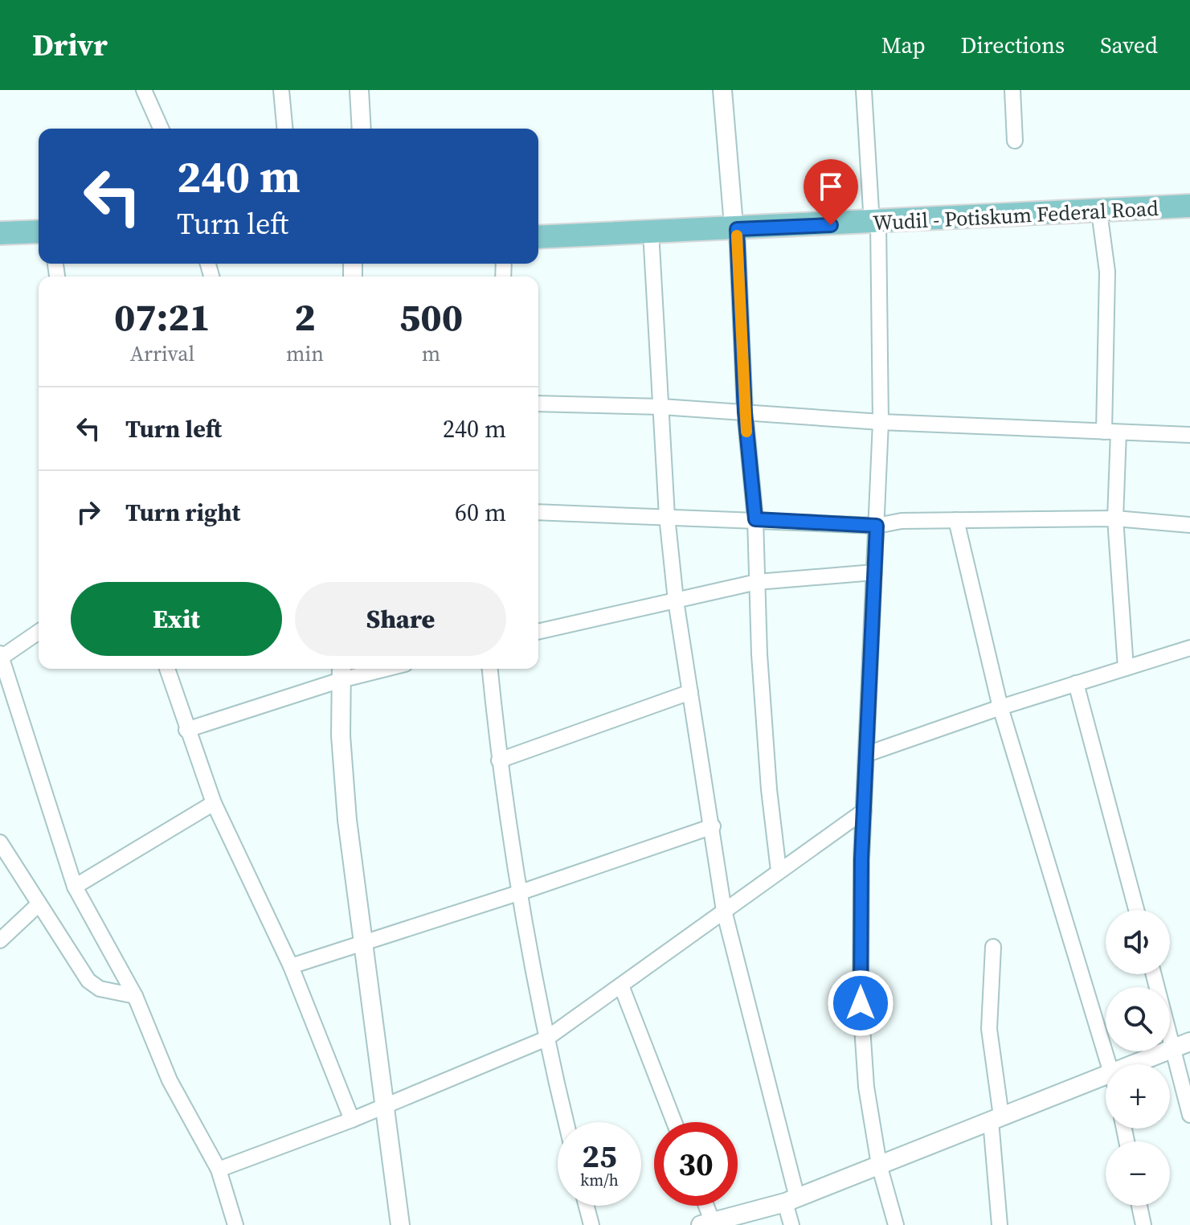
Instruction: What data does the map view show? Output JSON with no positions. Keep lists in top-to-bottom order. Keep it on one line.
{"streets":{"main road":["Wudil - Potiskum Federal Road"]},"page":{"header":"Drivr","nav":["Map","Directions","Saved"],"turn":["240 m","Turn left"],"eta":["07:21","Arrival","2","min","500","m"],"list":[{"name":"Turn left","value":"240 m"},{"name":"Turn right","value":"60 m"}],"buttons":["Exit","Share"],"map_buttons":["+","−"],"speed":"25 km/h","limit":"30"}}
